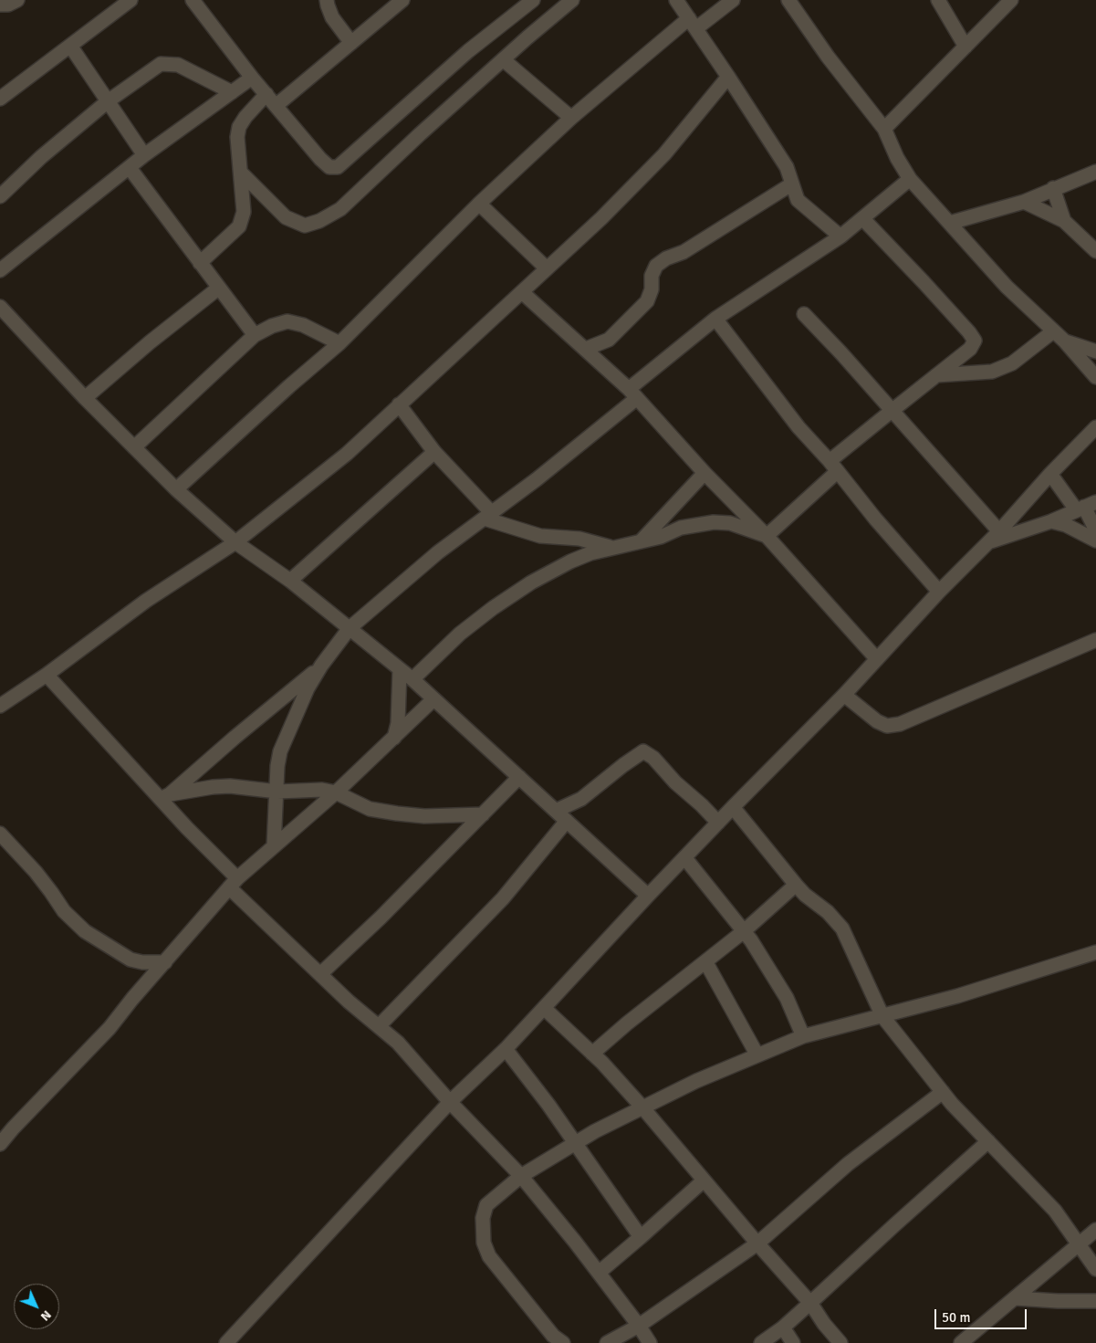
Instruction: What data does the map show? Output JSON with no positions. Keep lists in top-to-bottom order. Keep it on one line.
{"scale_bar":"50 m","north":"bottom right"}
